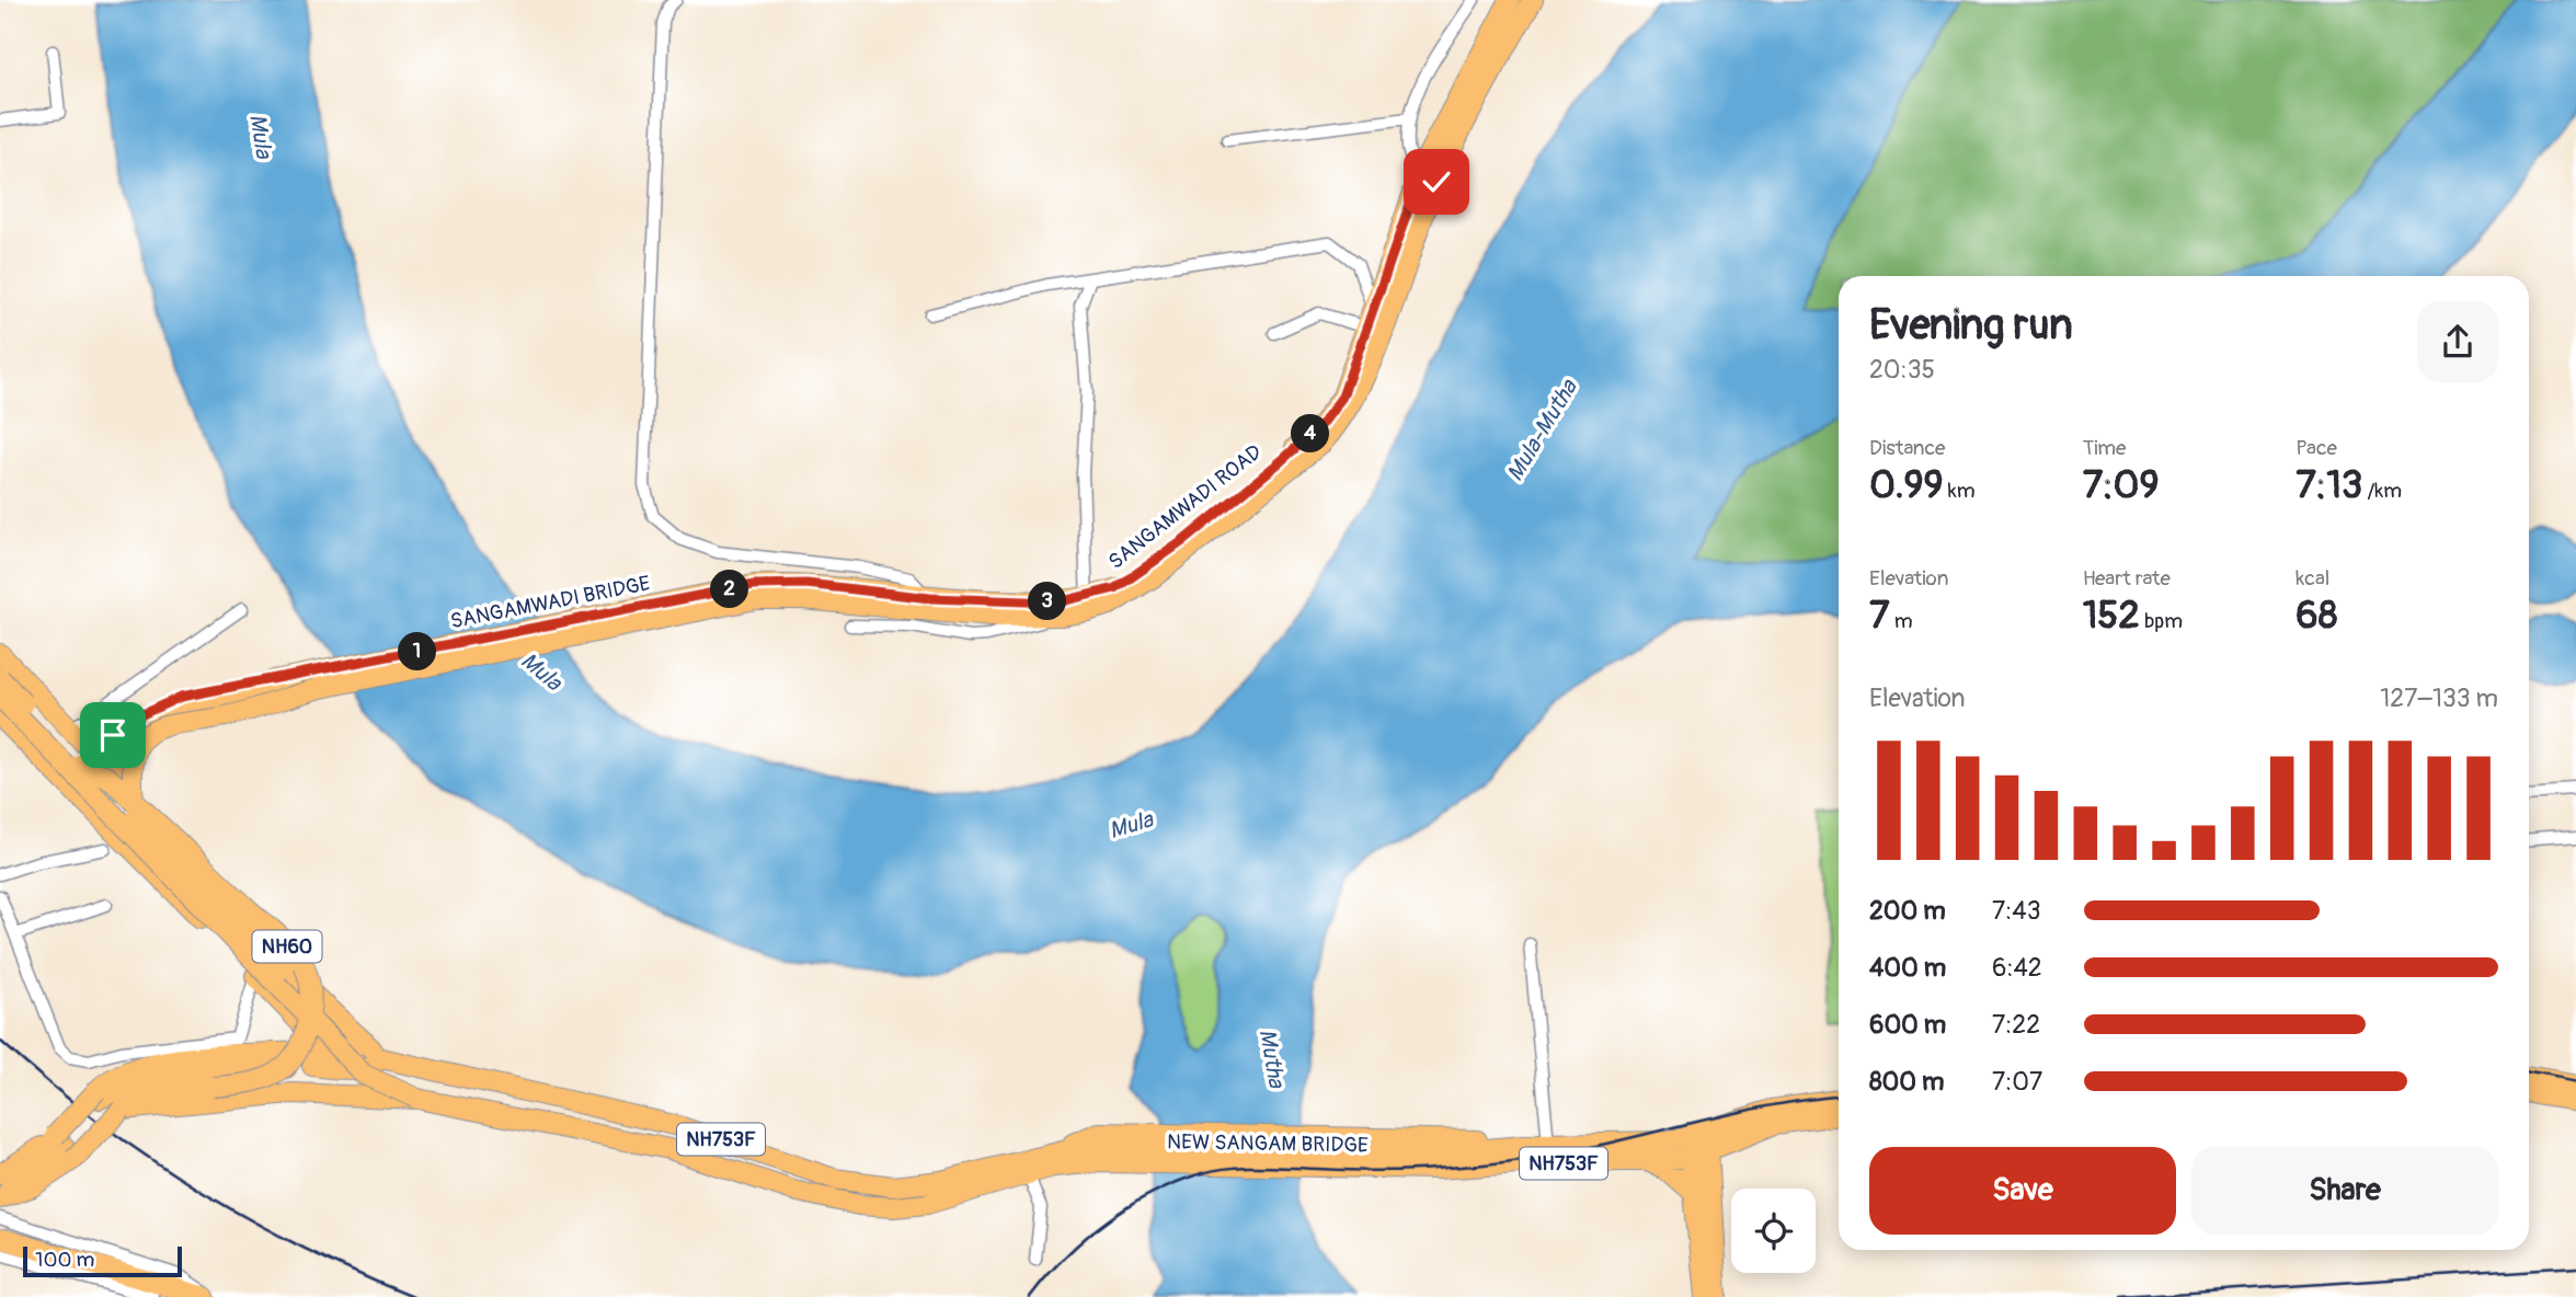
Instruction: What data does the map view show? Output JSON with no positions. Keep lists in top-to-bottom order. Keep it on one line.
{"streets":{"main road":["SANGAMWADI ROAD","SANGAMWADI BRIDGE","NH60","NH753F","NEW SANGAM BRIDGE"]},"crossings":[["SANGAMWADI ROAD","SANGAMWADI BRIDGE"],["SANGAMWADI BRIDGE","NH60"],["NH753F","NEW SANGAM BRIDGE"]],"water":["Mula","Mula-Mutha","Mutha"],"scale_bar":"100 m","page":{"heading":["Evening run","20:35"],"stats":[["Distance","0.99 km"],["Time","7:09"],["Pace","7:13 /km"],["Elevation","7 m"],["Heart rate","152 bpm"],["kcal","68"]],"pins":["4","2","3","1"],"chart":["Elevation","127–133 m"],"list":[{"name":"200 m","note":"7:43"},{"name":"400 m","note":"6:42"},{"name":"600 m","note":"7:22"},{"name":"800 m","note":"7:07"}],"buttons":["Save","Share"],"scale":"100 m"}}
